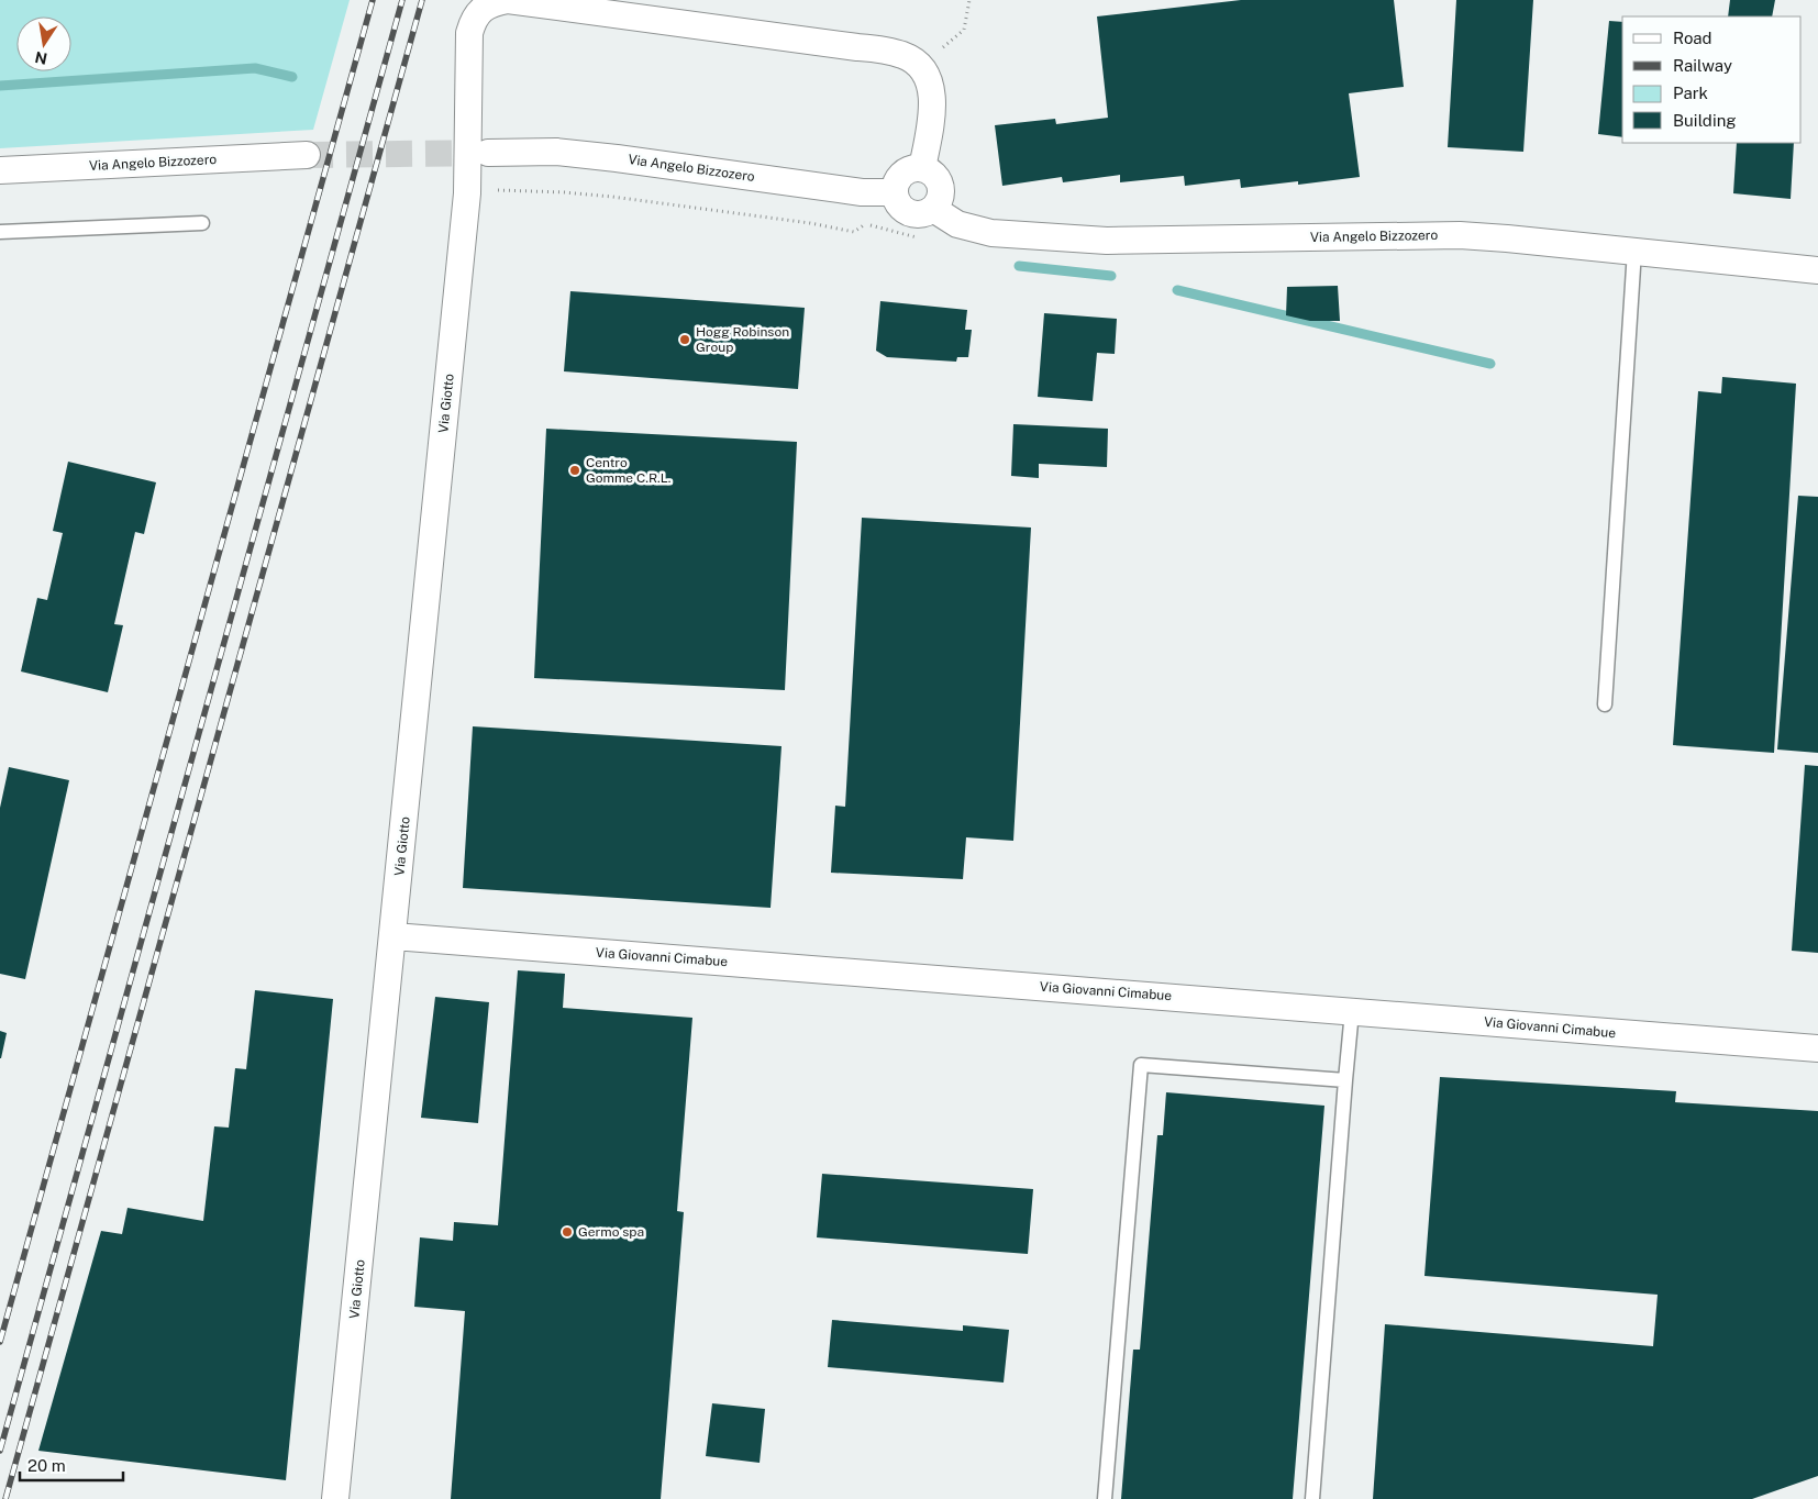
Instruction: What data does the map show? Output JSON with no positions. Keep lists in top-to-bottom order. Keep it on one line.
{"streets":{"street":["Via Angelo Bizzozero","Via Giotto","Via Giovanni Cimabue"]},"crossings":[["Via Giotto","Via Giovanni Cimabue"]],"places":["Hogg Robinson Group","Centro Gomme C.R.L.","Germo spa"],"legend":["Road","Railway","Park","Building"],"scale_bar":"20 m","north":"bottom"}
